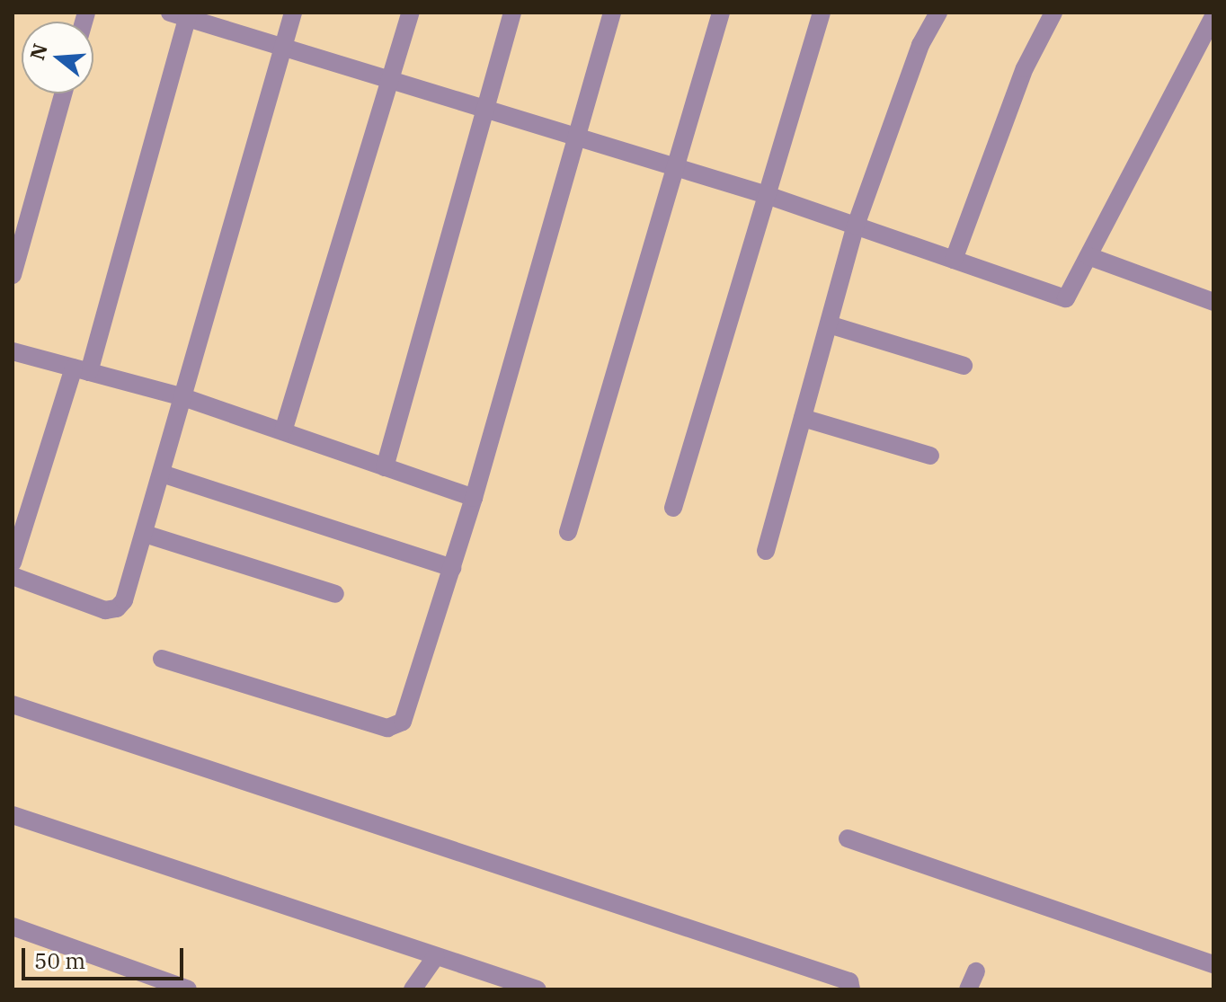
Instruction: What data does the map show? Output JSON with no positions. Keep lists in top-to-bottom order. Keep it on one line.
{"scale_bar":"50 m","north":"left"}
